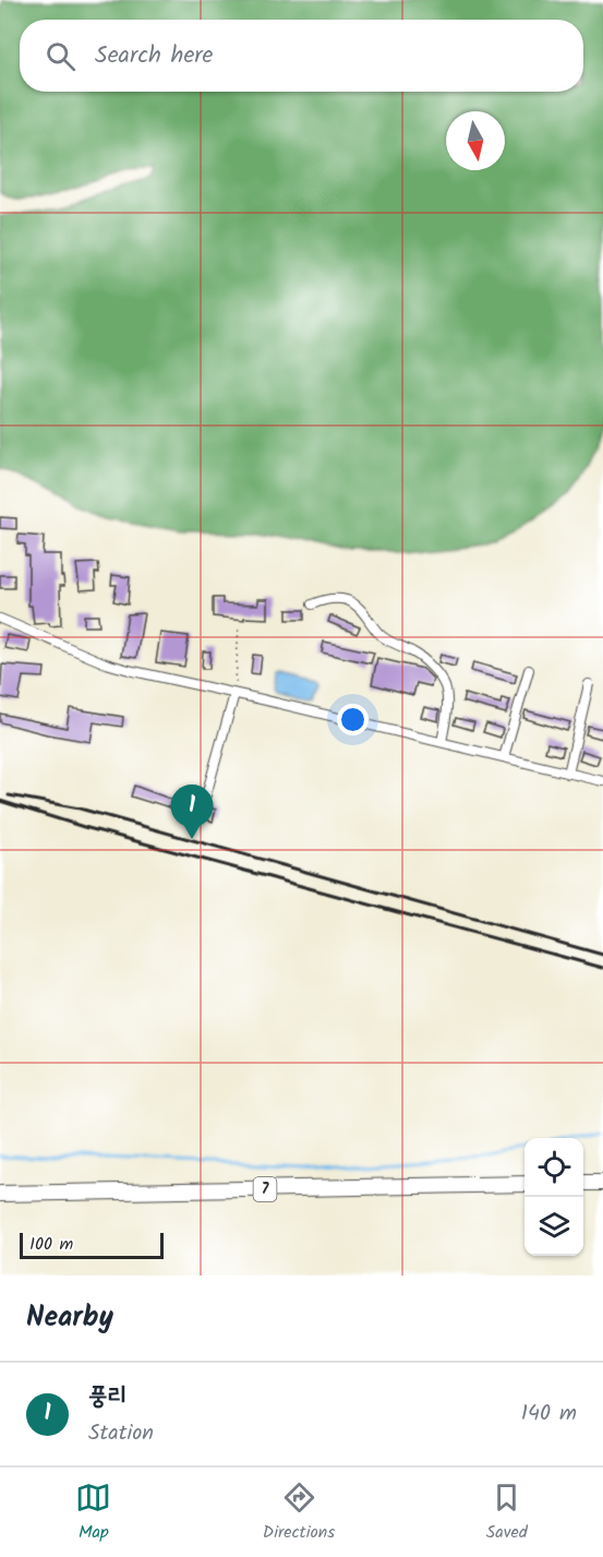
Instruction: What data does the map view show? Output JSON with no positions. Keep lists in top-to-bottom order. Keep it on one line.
{"streets":{"main road":["7"]},"scale_bar":"100 m","north":"bottom","page":{"search":"Search here","pins":"1","scale":"100 m","heading":"Nearby","list":[{"mark":"1","name":"풍리","note":"Station","value":"140 m"}],"nav":["Map","Directions","Saved"]}}
